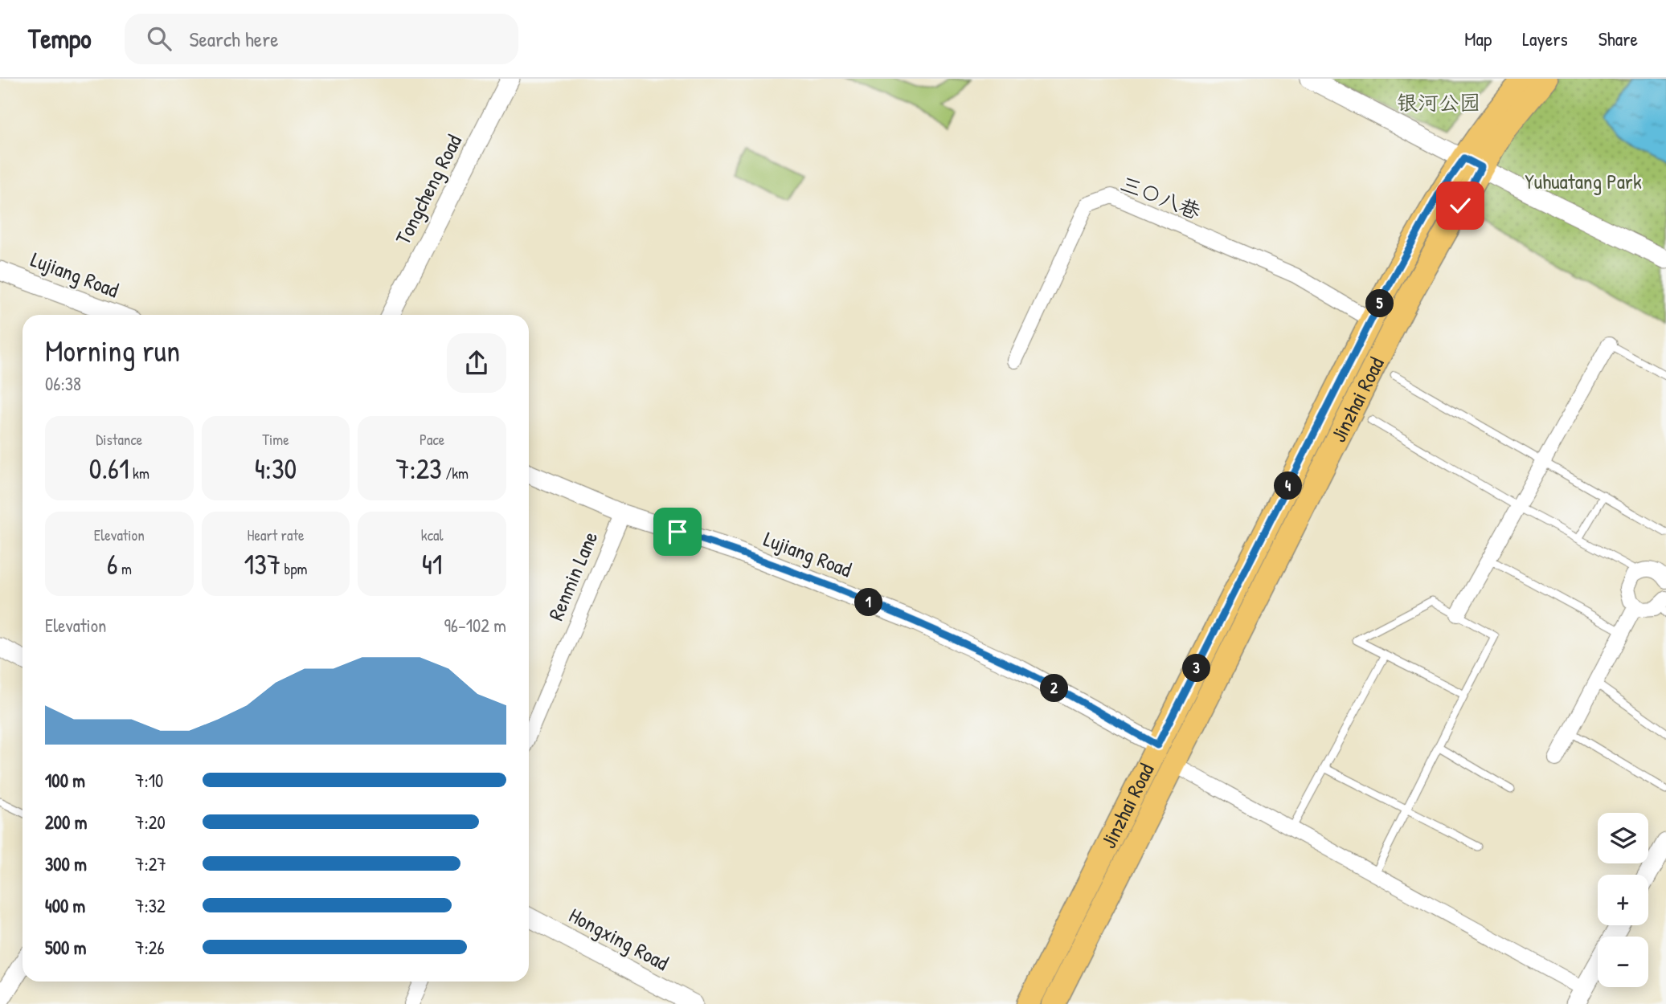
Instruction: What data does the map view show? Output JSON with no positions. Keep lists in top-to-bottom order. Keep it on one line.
{"streets":{"main road":["Jinzhai Road"],"street":["Tongcheng Road","三〇八巷","Lujiang Road","Renmin Lane","Hongxing Road"]},"crossings":[["三〇八巷","Jinzhai Road"],["Lujiang Road","Jinzhai Road"],["Lujiang Road","Renmin Lane"]],"parks":["银河公园","Yuhuatang Park"],"page":{"header":"Tempo","search":"Search here","nav":["Map","Layers","Share"],"pins":["5","4","1","3","2"],"heading":["Morning run","06:38"],"stats":[["Distance","0.61 km"],["Time","4:30"],["Pace","7:23 /km"],["Elevation","6 m"],["Heart rate","137 bpm"],["kcal","41"]],"chart":["Elevation","96–102 m"],"list":[{"name":"100 m","note":"7:10"},{"name":"200 m","note":"7:20"},{"name":"300 m","note":"7:27"},{"name":"400 m","note":"7:32"},{"name":"500 m","note":"7:26"}],"map_buttons":["+","−"]}}
